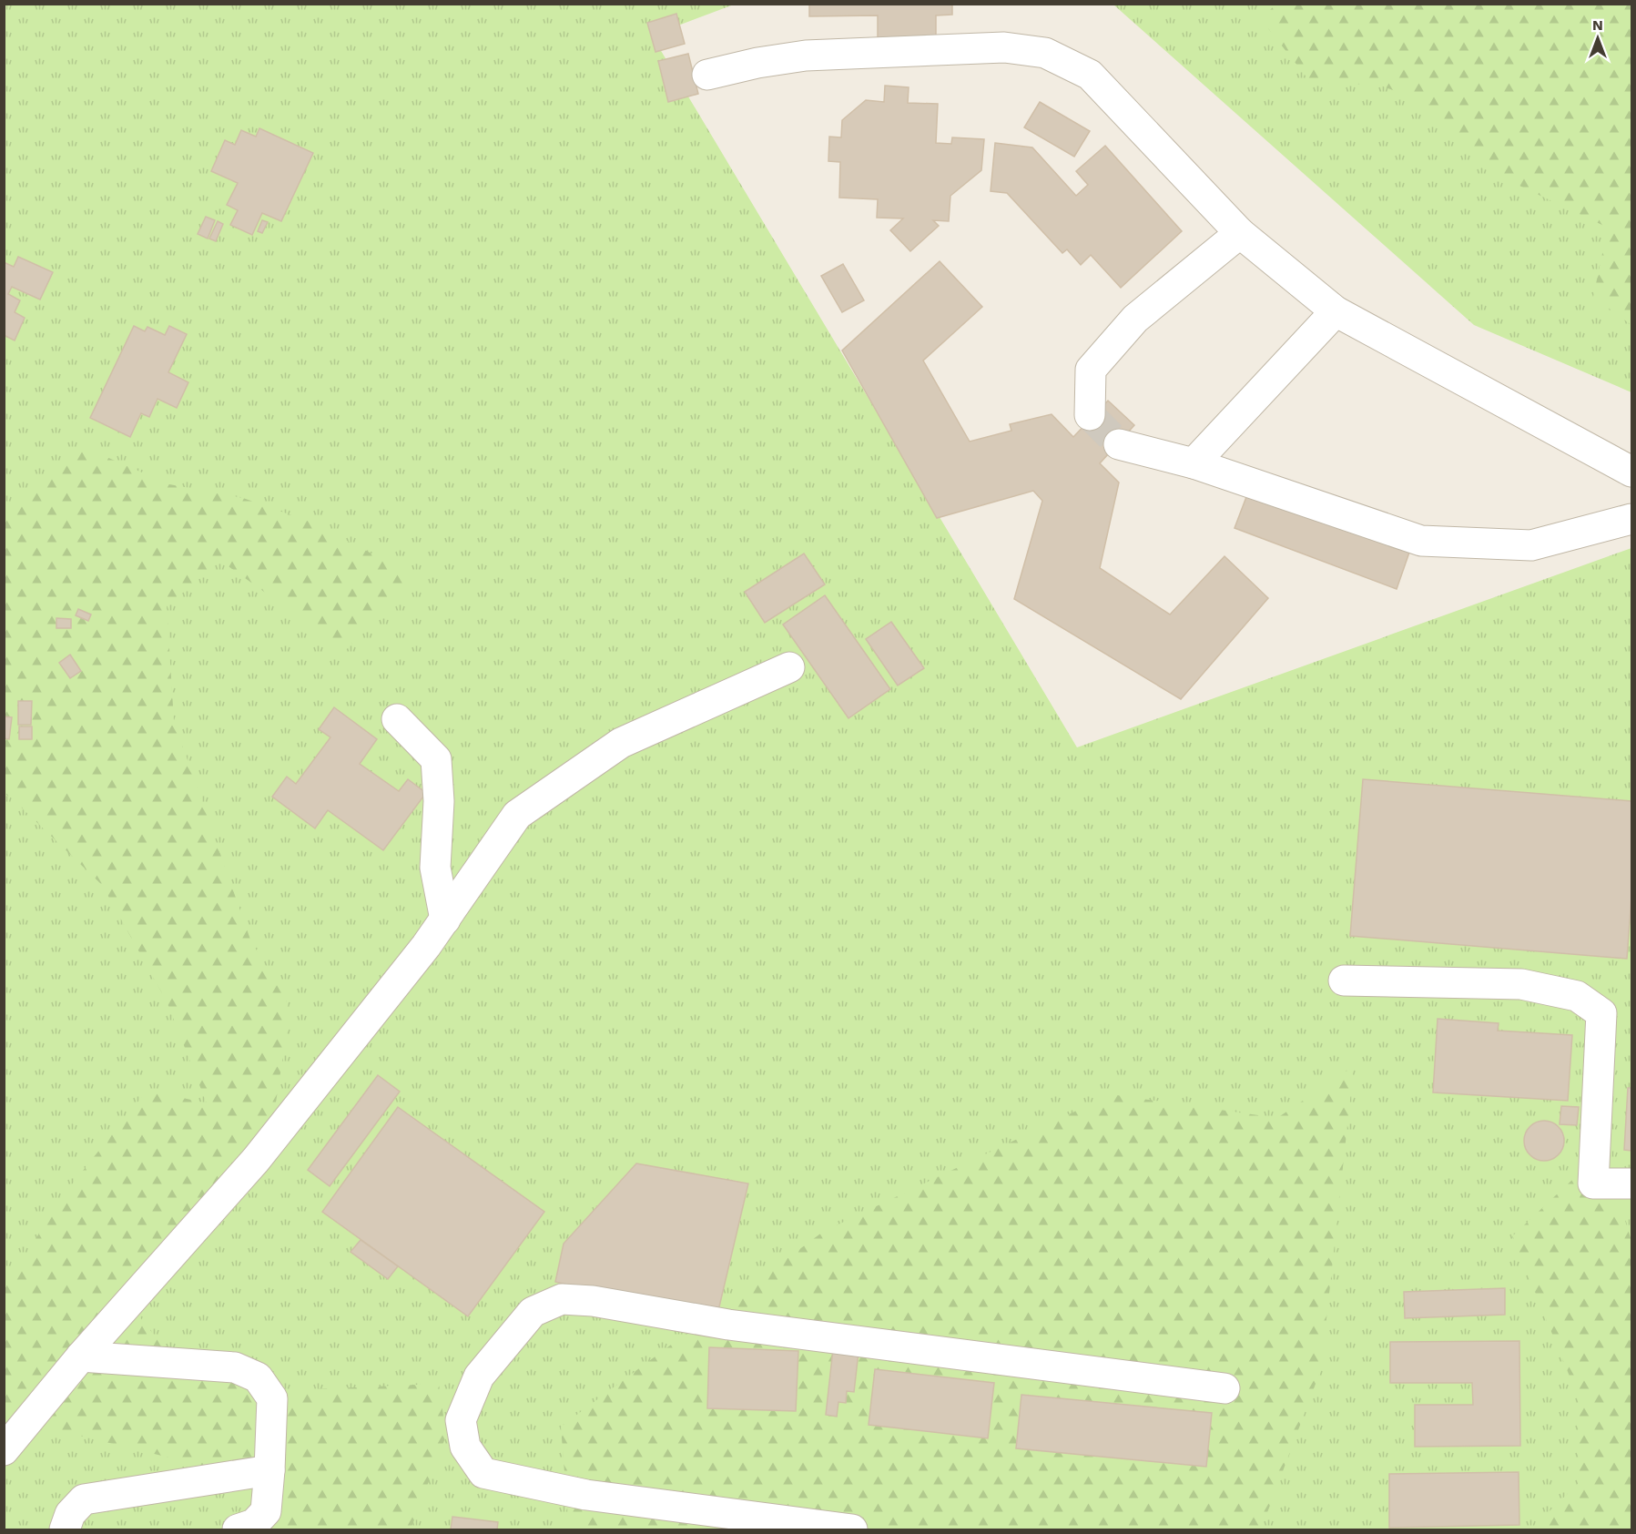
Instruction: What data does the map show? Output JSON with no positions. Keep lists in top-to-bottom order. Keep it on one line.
{"north":"top"}
